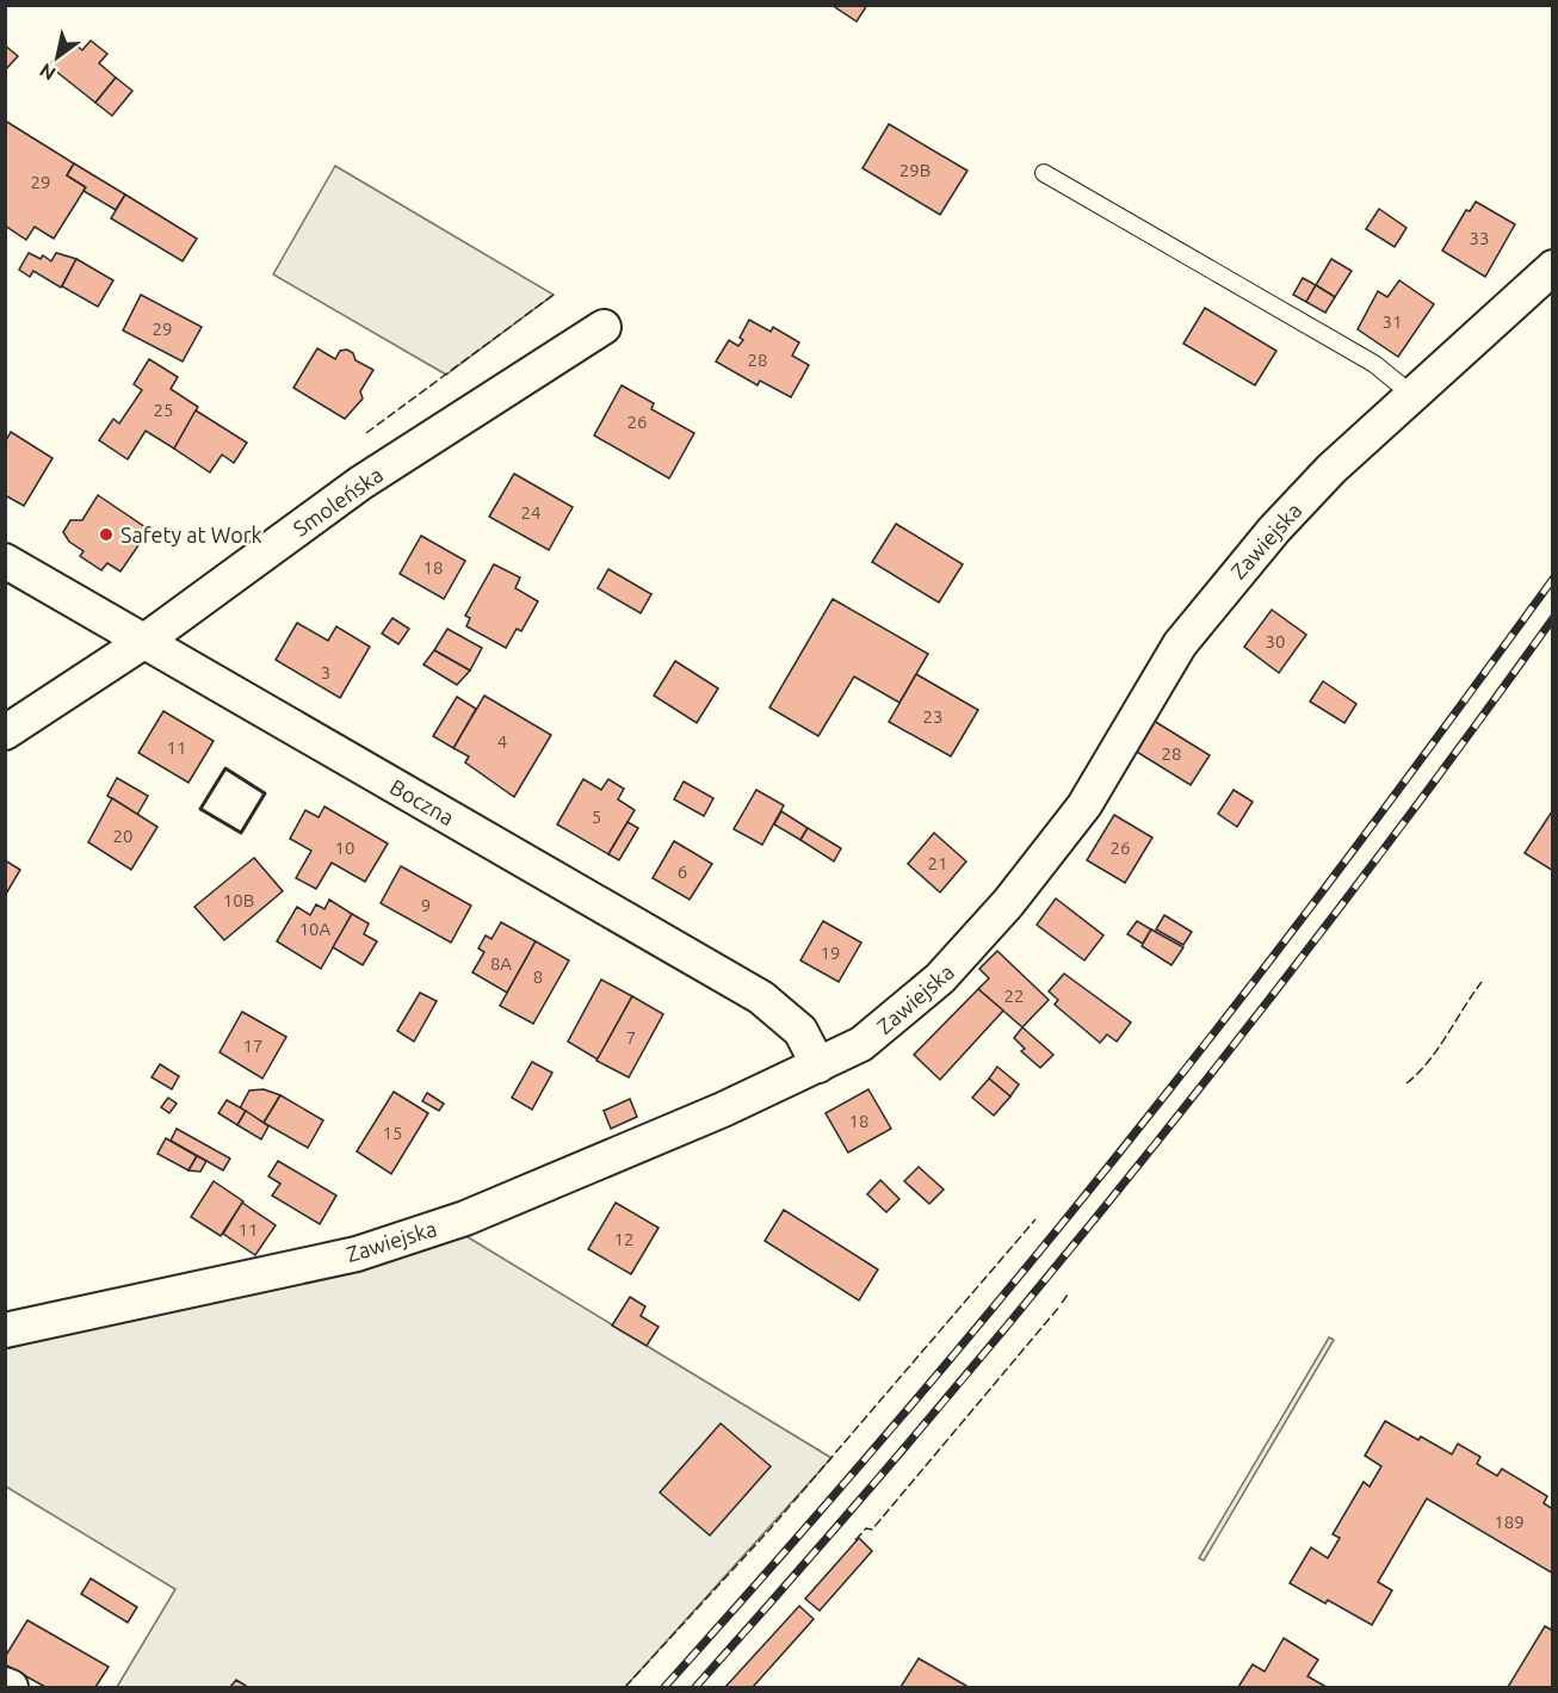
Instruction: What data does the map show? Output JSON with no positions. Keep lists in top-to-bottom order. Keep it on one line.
{"streets":{"street":["Smoleńska","Zawiejska","Boczna"]},"crossings":[["Smoleńska","Boczna"],["Zawiejska","Boczna"]],"places":["Safety at Work"],"house_numbers":["29B","29","33","31","29","28","25","26","24","18","30","3","23","4","11","28","5","20","10","26","21","6","10B","9","10A","19","8A","8","22","7","17","18","15","11","12","189"],"north":"bottom left"}
